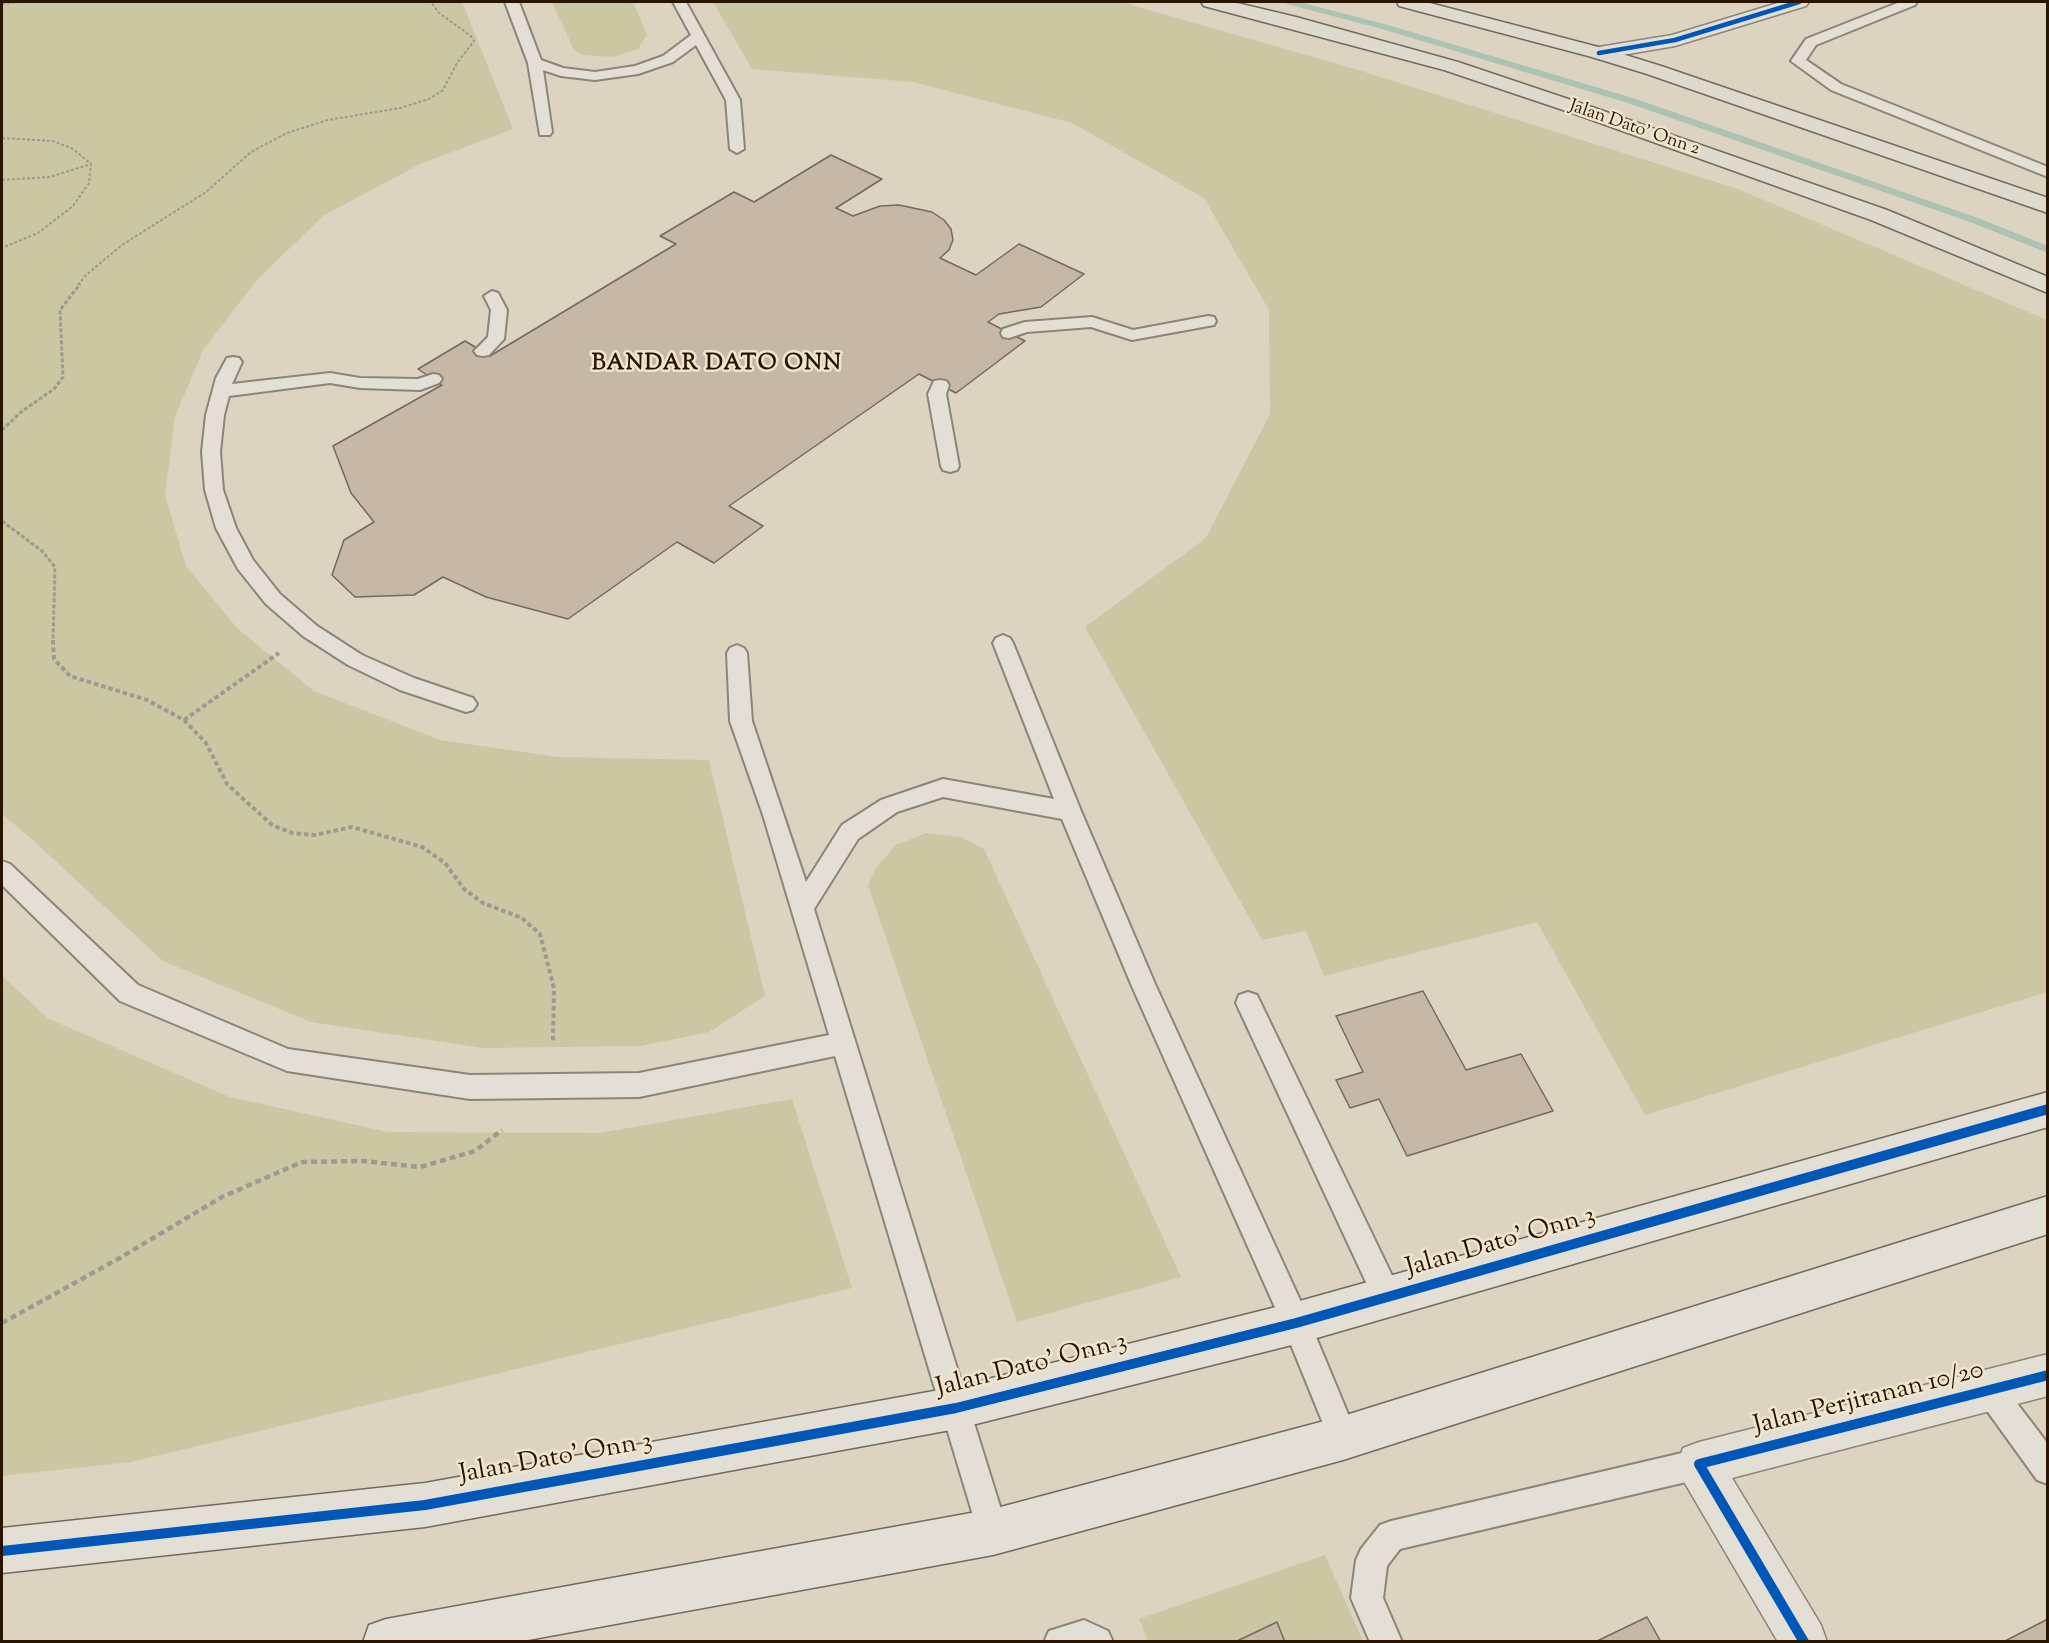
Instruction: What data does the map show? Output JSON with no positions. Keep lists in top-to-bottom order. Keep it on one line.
{"streets":{"main road":["Jalan Dato' Onn 2","Jalan Dato' Onn 3","Jalan Perjiranan 10/20"]},"districts":["BANDAR DATO ONN"]}
